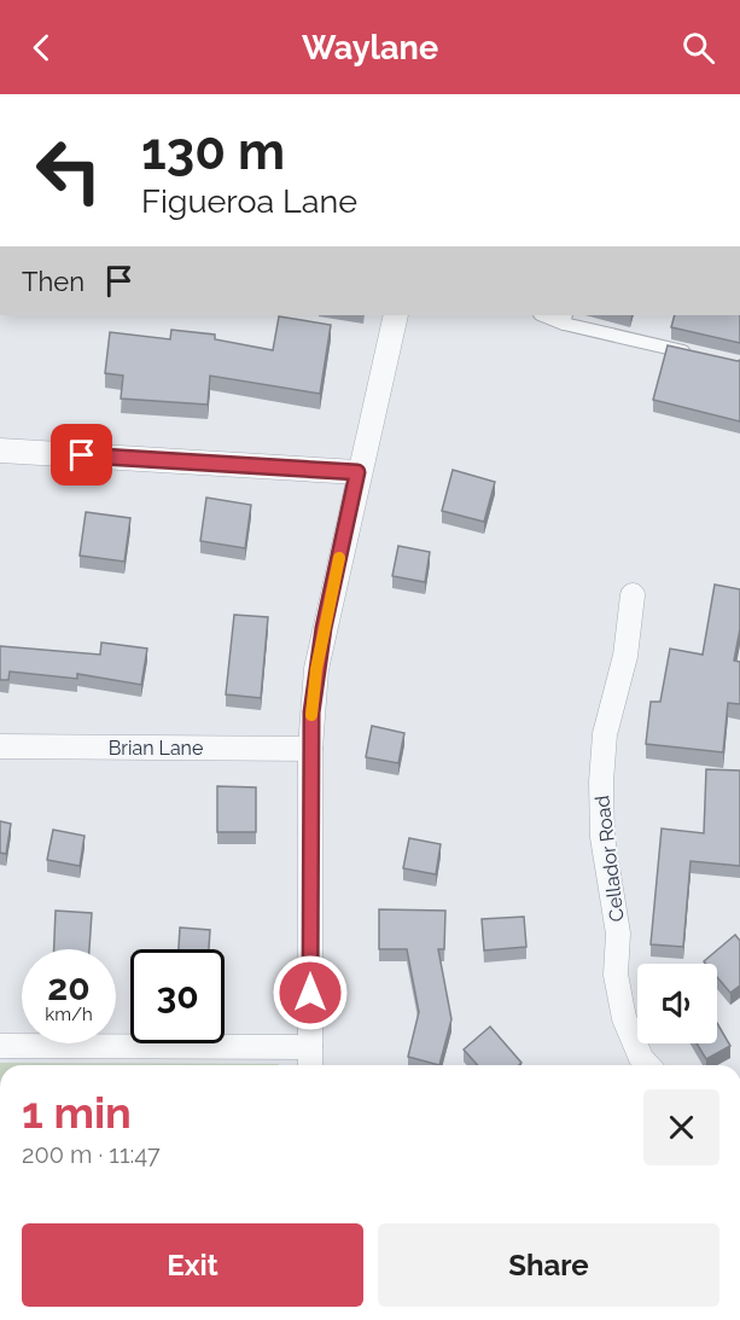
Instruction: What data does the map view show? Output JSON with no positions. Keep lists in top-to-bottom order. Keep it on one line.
{"streets":{"street":["Brian Lane","Cellador Road"]},"page":{"header":"Waylane","turn":["130 m","Figueroa Lane"],"then":"Then","speed":"20 km/h","limit":"30","heading":["1 min","200 m · 11:47"],"buttons":["Exit","Share"]}}
